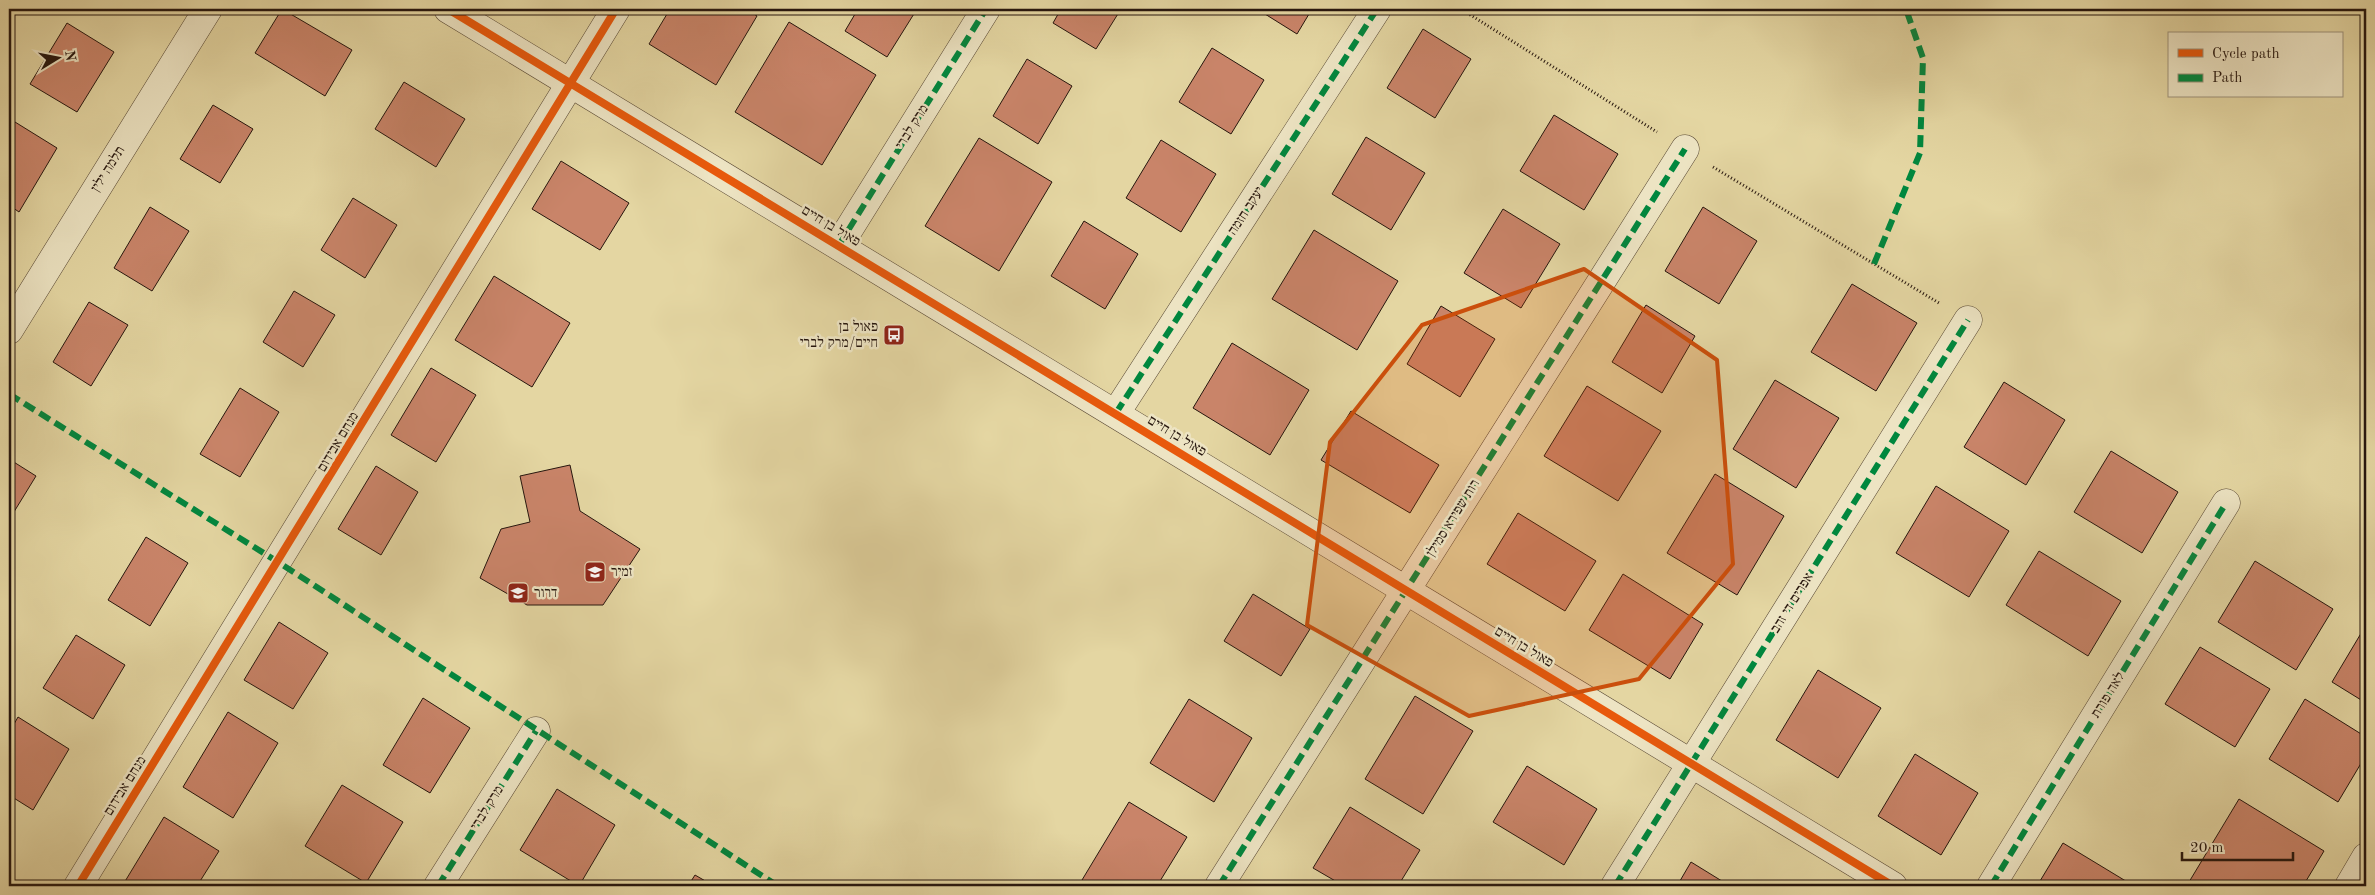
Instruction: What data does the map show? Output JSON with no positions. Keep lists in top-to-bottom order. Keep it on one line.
{"streets":{"street":["מרק לברי","תלמה ילין","יעקב חזמה","פאול בן חיים","מנחם אבידום","רות שפירא סמילן","אפרים די זהב","לאה פורת"]},"crossings":[["מרק לברי","פאול בן חיים"],["יעקב חזמה","פאול בן חיים"],["פאול בן חיים","מנחם אבידום"],["פאול בן חיים","רות שפירא סמילן"],["פאול בן חיים","אפרים די זהב"]],"places":{"bus stop":["פאול בן חיים/מרק לברי"],"school or university":["זמיר","דרור"]},"legend":["Cycle path","Path"],"scale_bar":"20 m","north":"right"}
